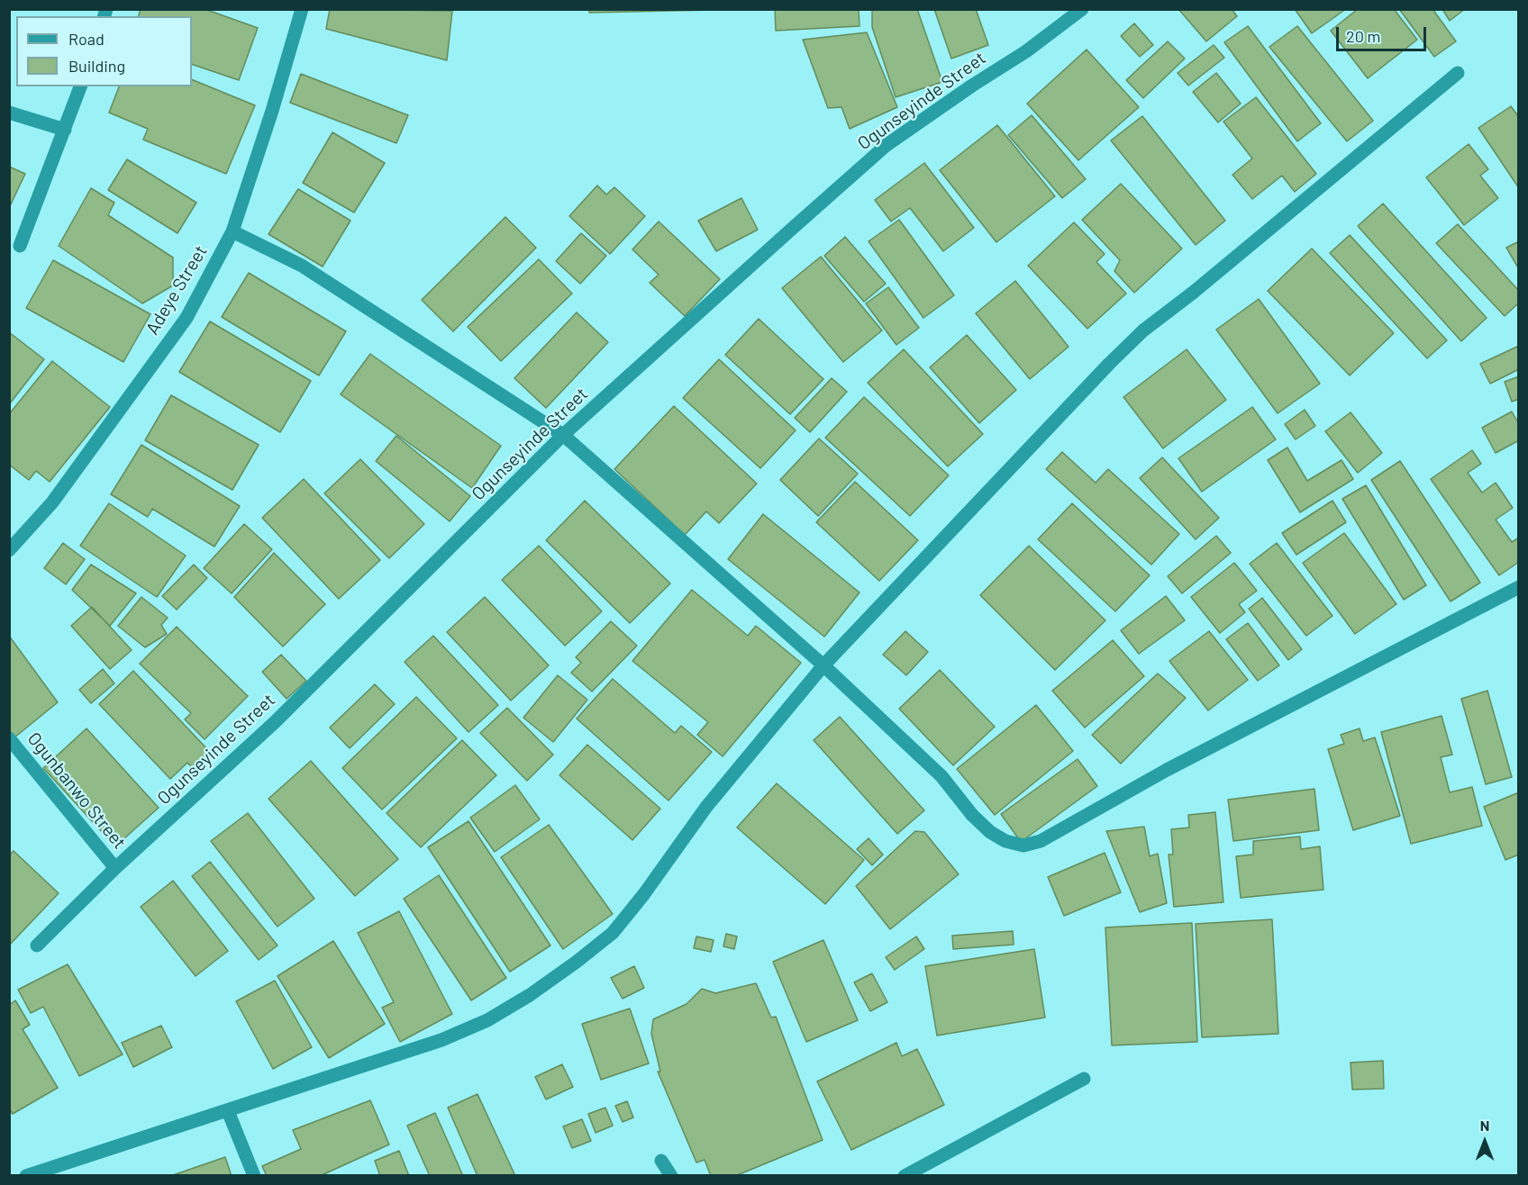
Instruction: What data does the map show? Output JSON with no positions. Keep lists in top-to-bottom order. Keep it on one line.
{"streets":{"street":["Ogunseyinde Street","Adeye Street","Ogunbanwo Street"]},"crossings":[["Ogunseyinde Street","Ogunbanwo Street"]],"legend":["Road","Building"],"scale_bar":"20 m","north":"top"}
